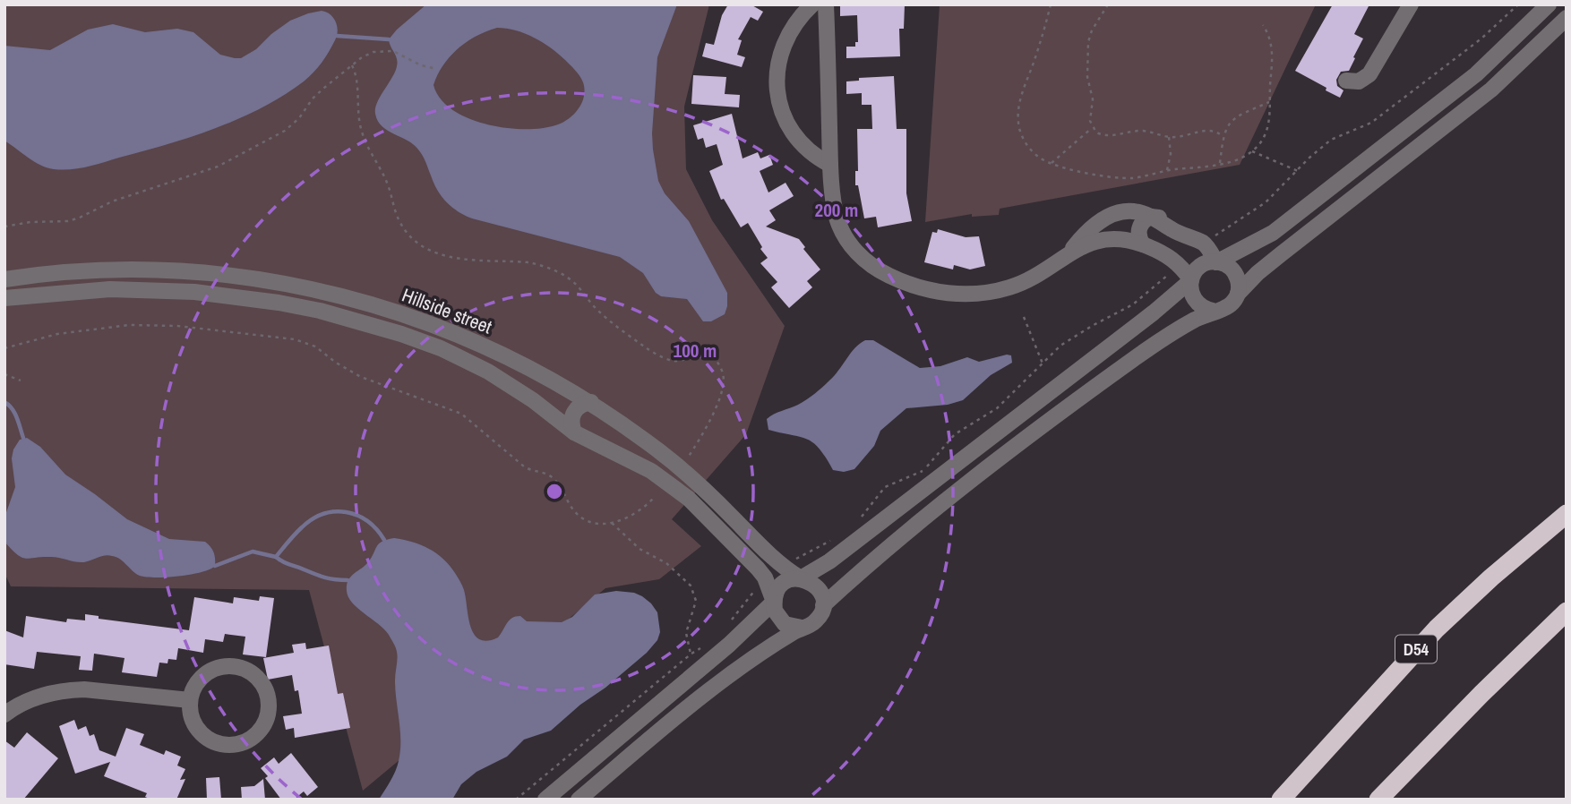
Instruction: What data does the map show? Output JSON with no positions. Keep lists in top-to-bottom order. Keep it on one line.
{"streets":{"highway":["D54"],"street":["Hillside street"]},"rings":["200 m","100 m"]}
